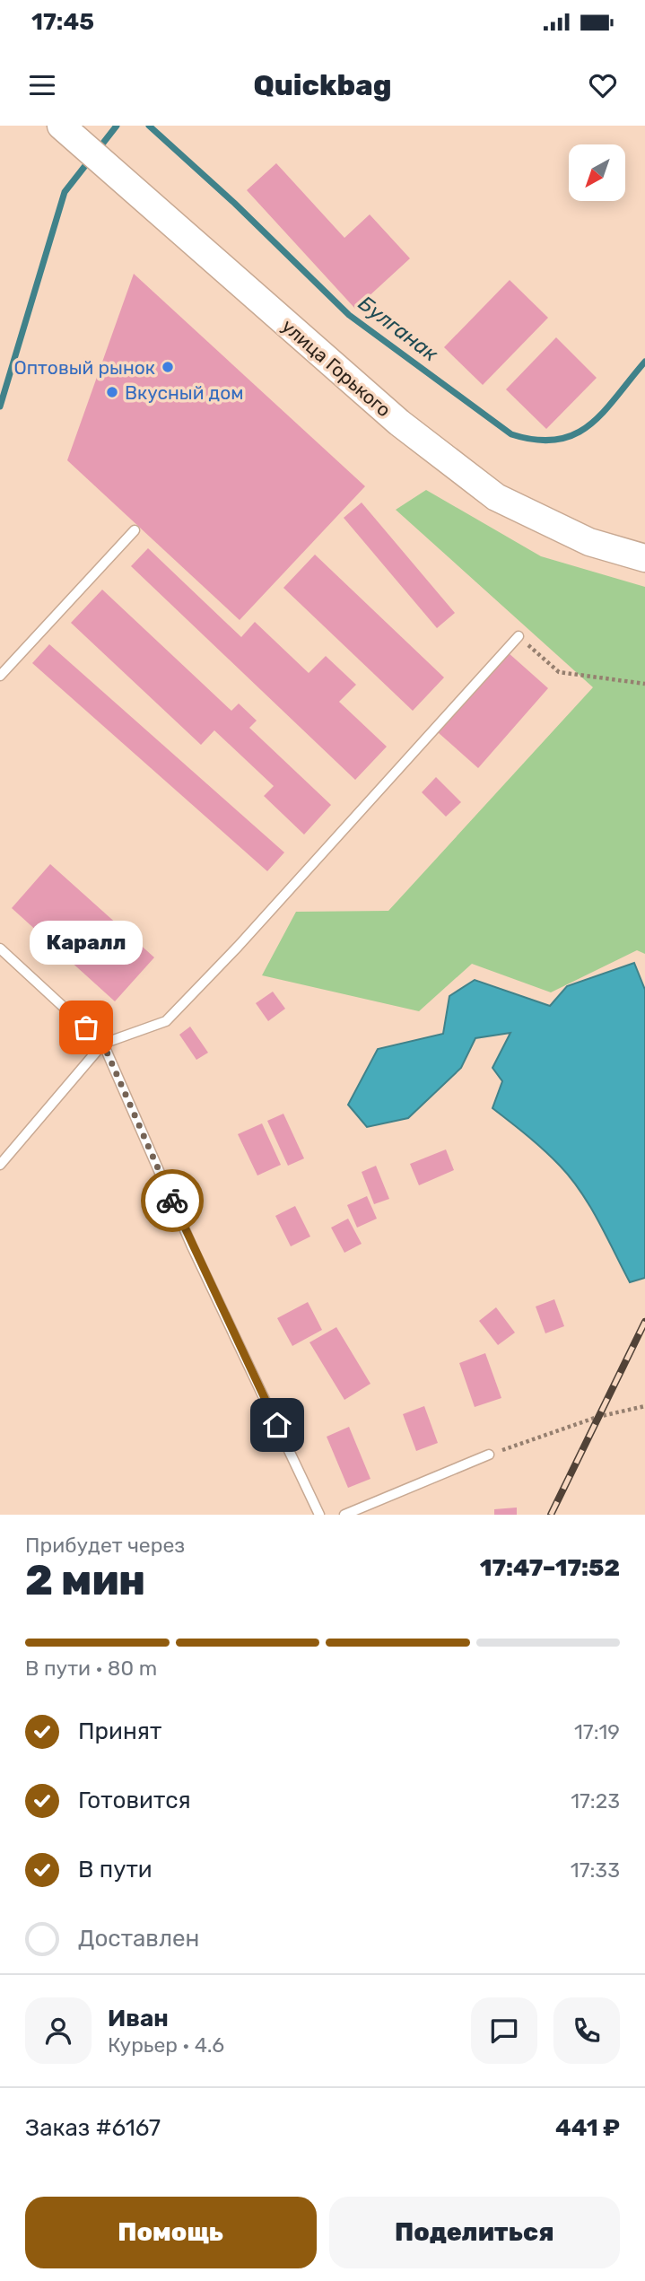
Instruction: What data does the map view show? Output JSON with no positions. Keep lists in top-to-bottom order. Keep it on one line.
{"streets":{"main road":["улица Горького"]},"water":["Булганак"],"places":["Оптовый рынок","Вкусный дом","Каралл"],"north":"bottom left","page":{"status":"17:45","header":"Quickbag","bubble":"Каралл","heading":["2 мин","Прибудет через","17:47–17:52"],"panel":["Иван","Курьер · 4.6","Заказ #6167","441 ₽"],"bar":"В пути · 80 m","list":[["Принят","17:19"],["Готовится","17:23"],["В пути","17:33"],"Доставлен"],"buttons":["Помощь","Поделиться"]}}
